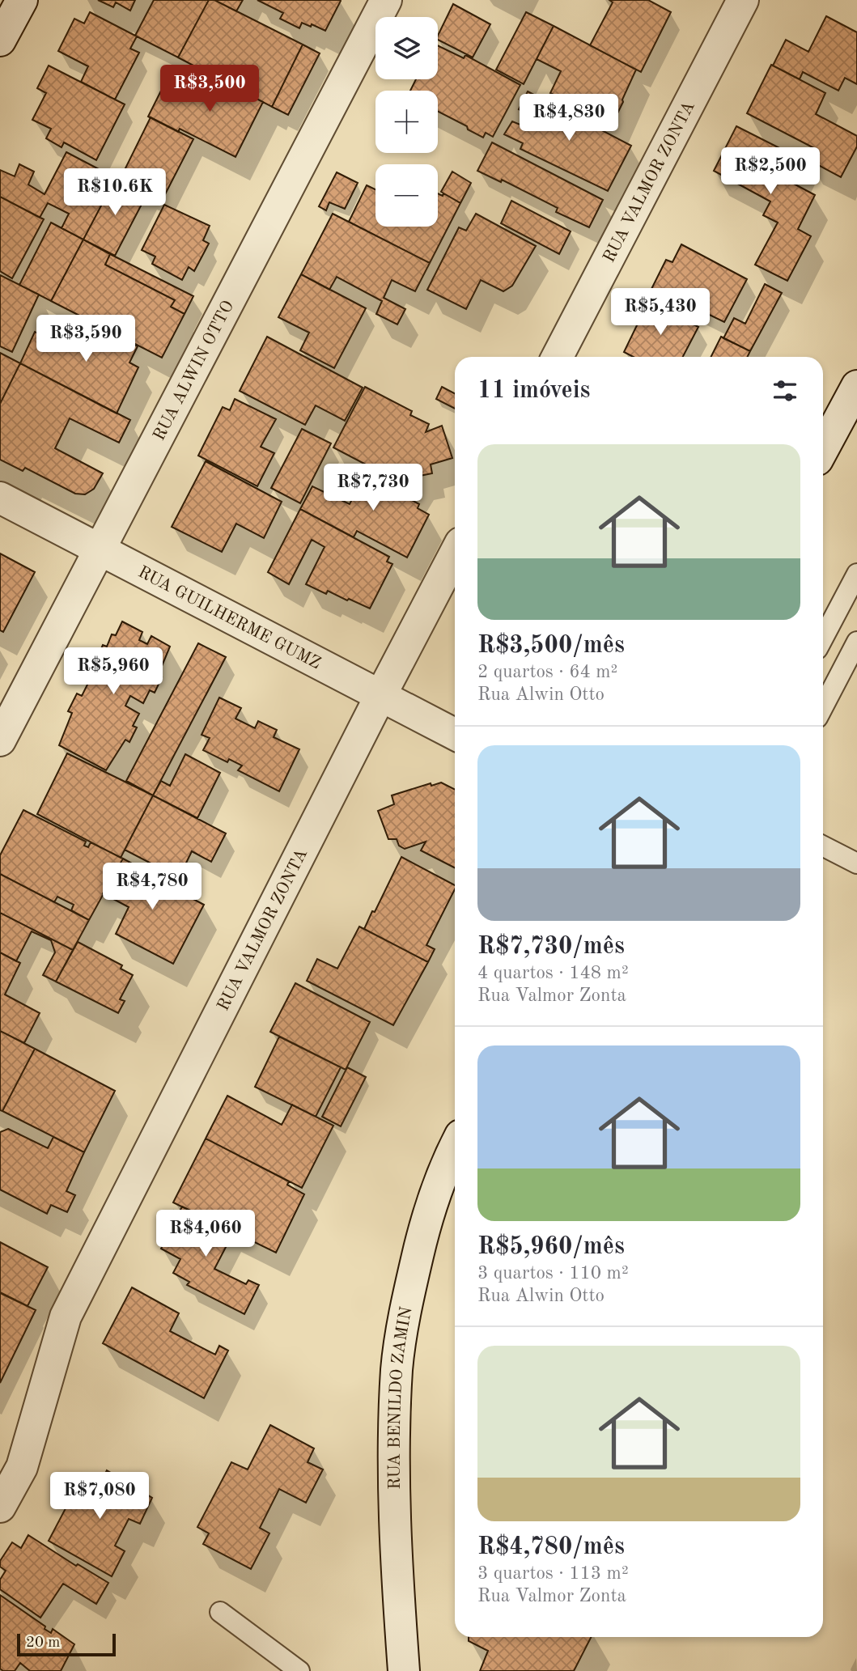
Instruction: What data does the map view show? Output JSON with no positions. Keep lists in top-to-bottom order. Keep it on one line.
{"streets":{"street":["RUA VALMOR ZONTA","RUA ALWIN OTTO","RUA GUILHERME GUMZ","RUA BENILDO ZAMIN"]},"crossings":[["RUA VALMOR ZONTA","RUA GUILHERME GUMZ"],["RUA ALWIN OTTO","RUA GUILHERME GUMZ"]],"scale_bar":"20 m","page":{"map_buttons":["+","−"],"price":["R$3,500","R$4,830","R$2,500","R$10.6K","R$5,430","R$3,590","R$7,730","R$5,960","R$4,780","R$4,060","R$7,080"],"heading":"11 imóveis","list":[{"name":"R$3,500/mês","note":"2 quartos · 64 m² · Rua Alwin Otto"},{"name":"R$7,730/mês","note":"4 quartos · 148 m² · Rua Valmor Zonta"},{"name":"R$5,960/mês","note":"3 quartos · 110 m² · Rua Alwin Otto"},{"name":"R$4,780/mês","note":"3 quartos · 113 m² · Rua Valmor Zonta"}],"scale":"20 m"}}
